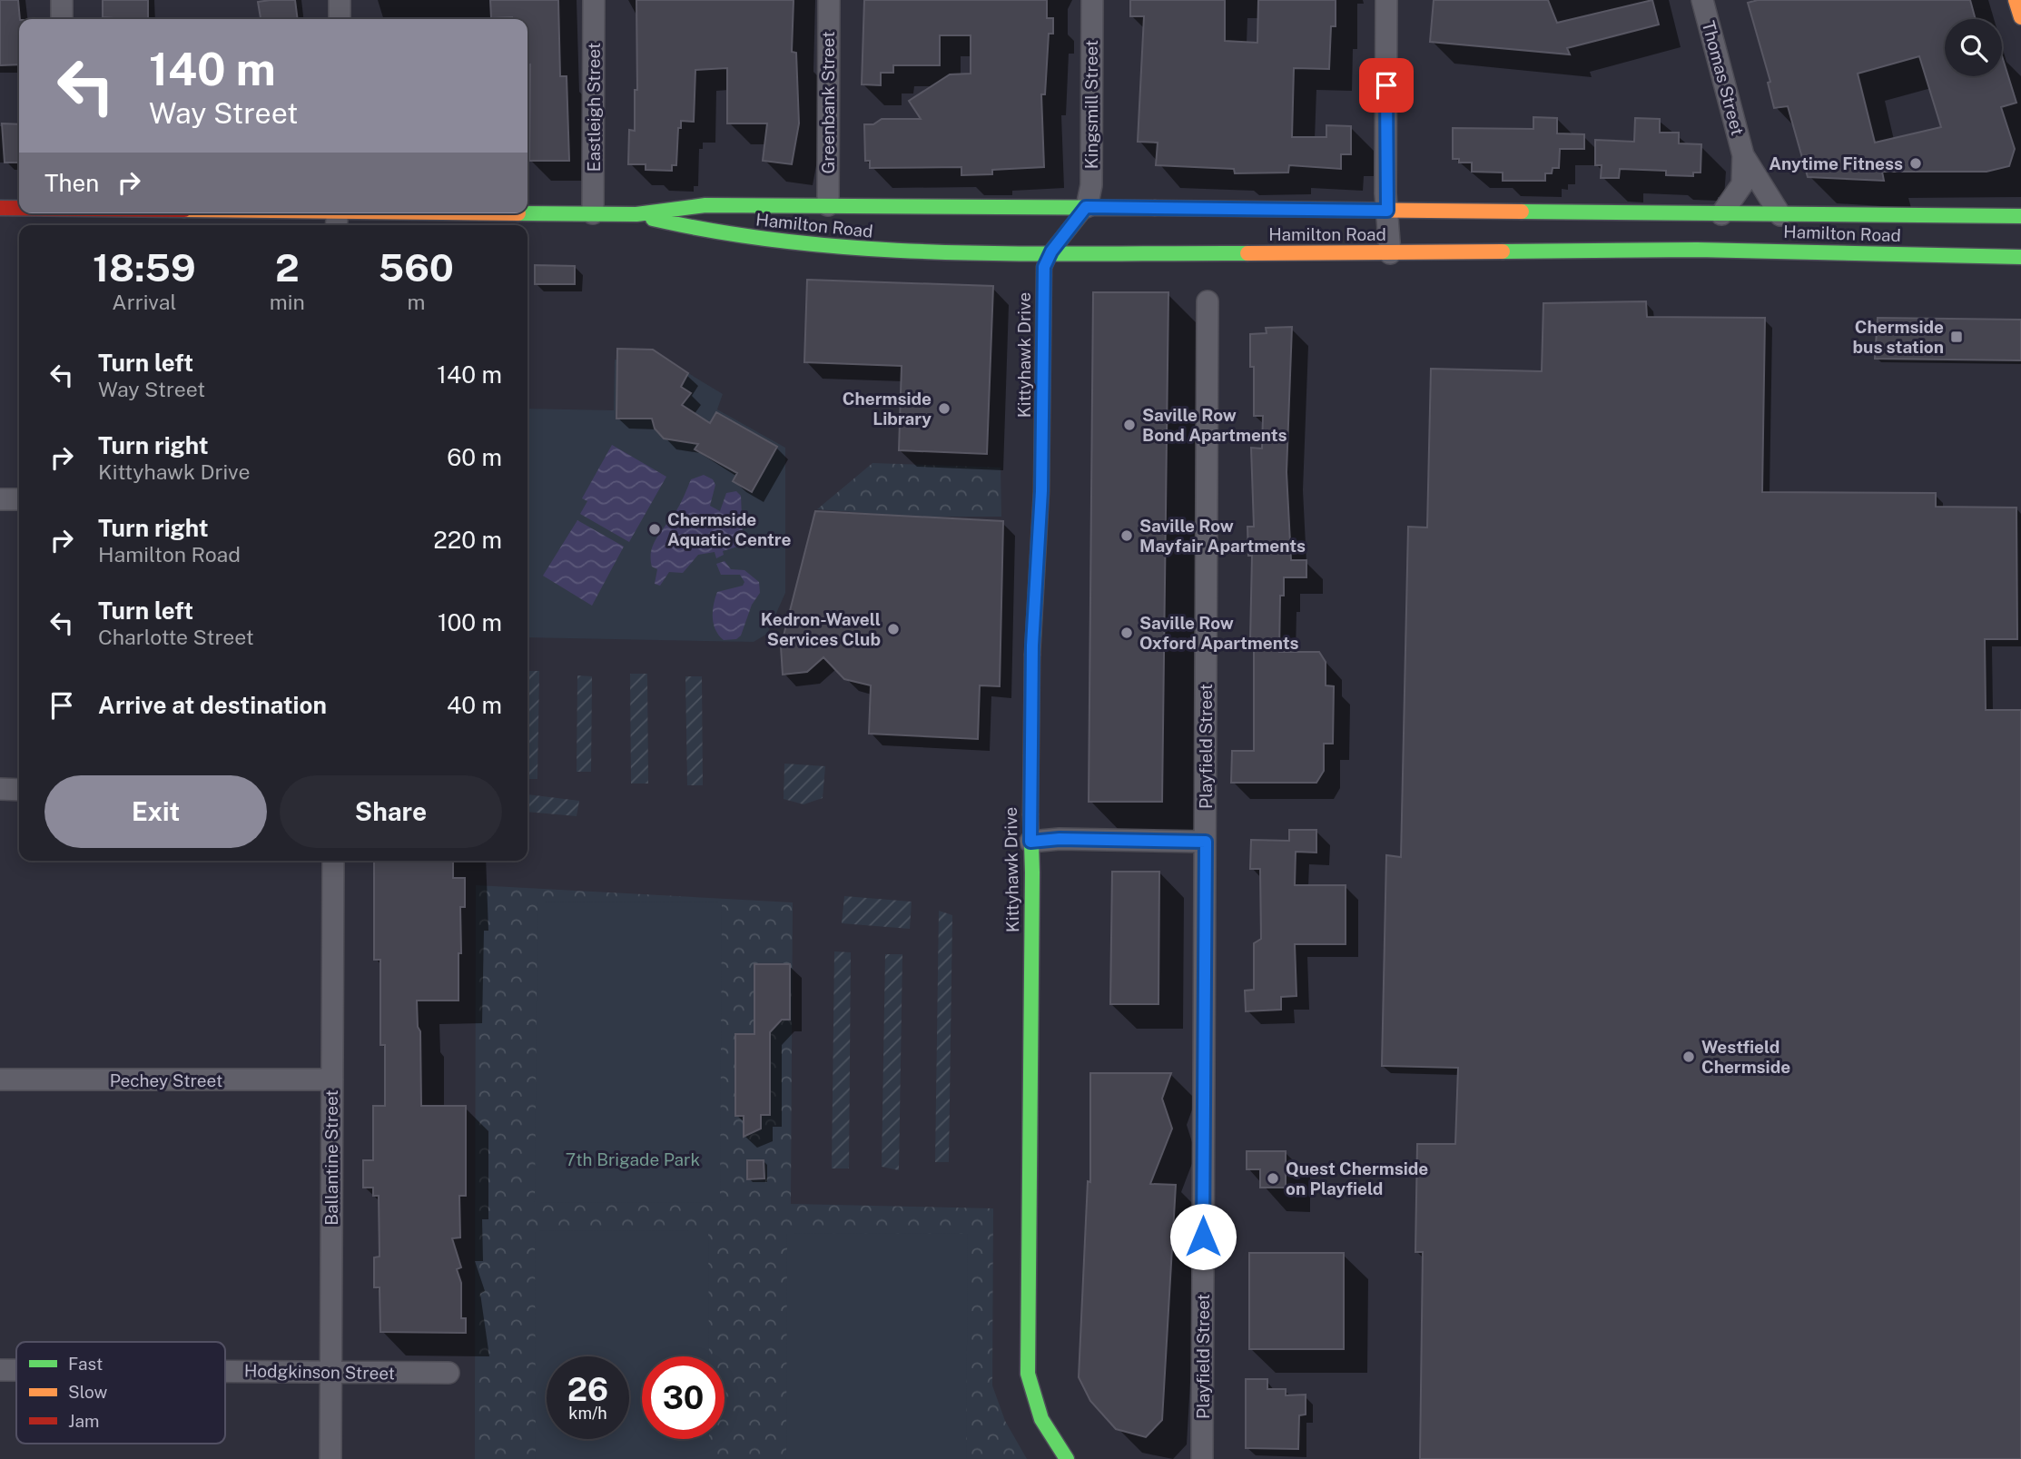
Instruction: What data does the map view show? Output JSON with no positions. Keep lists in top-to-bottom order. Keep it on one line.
{"streets":{"main road":["Hamilton Road","Kittyhawk Drive"],"street":["Thomas Street","Greenbank Street","Kingsmill Street","Eastleigh Street","Playfield Street","Pechey Street","Ballantine Street","Hodgkinson Street"]},"crossings":[["Thomas Street","Hamilton Road"],["Greenbank Street","Hamilton Road"],["Kingsmill Street","Hamilton Road"],["Kingsmill Street","Kittyhawk Drive"],["Eastleigh Street","Hamilton Road"],["Hamilton Road","Kittyhawk Drive"],["Pechey Street","Ballantine Street"],["Ballantine Street","Hodgkinson Street"]],"parks":["7th Brigade Park"],"places":{"other":["Anytime Fitness","Chermside Library","Saville Row Bond Apartments","Chermside Aquatic Centre","Saville Row Mayfair Apartments","Kedron-Wavell Services Club","Saville Row Oxford Apartments","Westfield Chermside","Quest Chermside on Playfield"],"transit":["Chermside bus station"]},"legend":["Fast","Slow","Jam"],"page":{"turn":["140 m","Way Street"],"then":"Then","eta":["18:59","Arrival","2","min","560","m"],"list":[{"name":"Turn left","note":"Way Street","value":"140 m"},{"name":"Turn right","note":"Kittyhawk Drive","value":"60 m"},{"name":"Turn right","note":"Hamilton Road","value":"220 m"},{"name":"Turn left","note":"Charlotte Street","value":"100 m"},{"name":"Arrive at destination","value":"40 m"}],"buttons":["Exit","Share"],"speed":"26 km/h","limit":"30"}}
